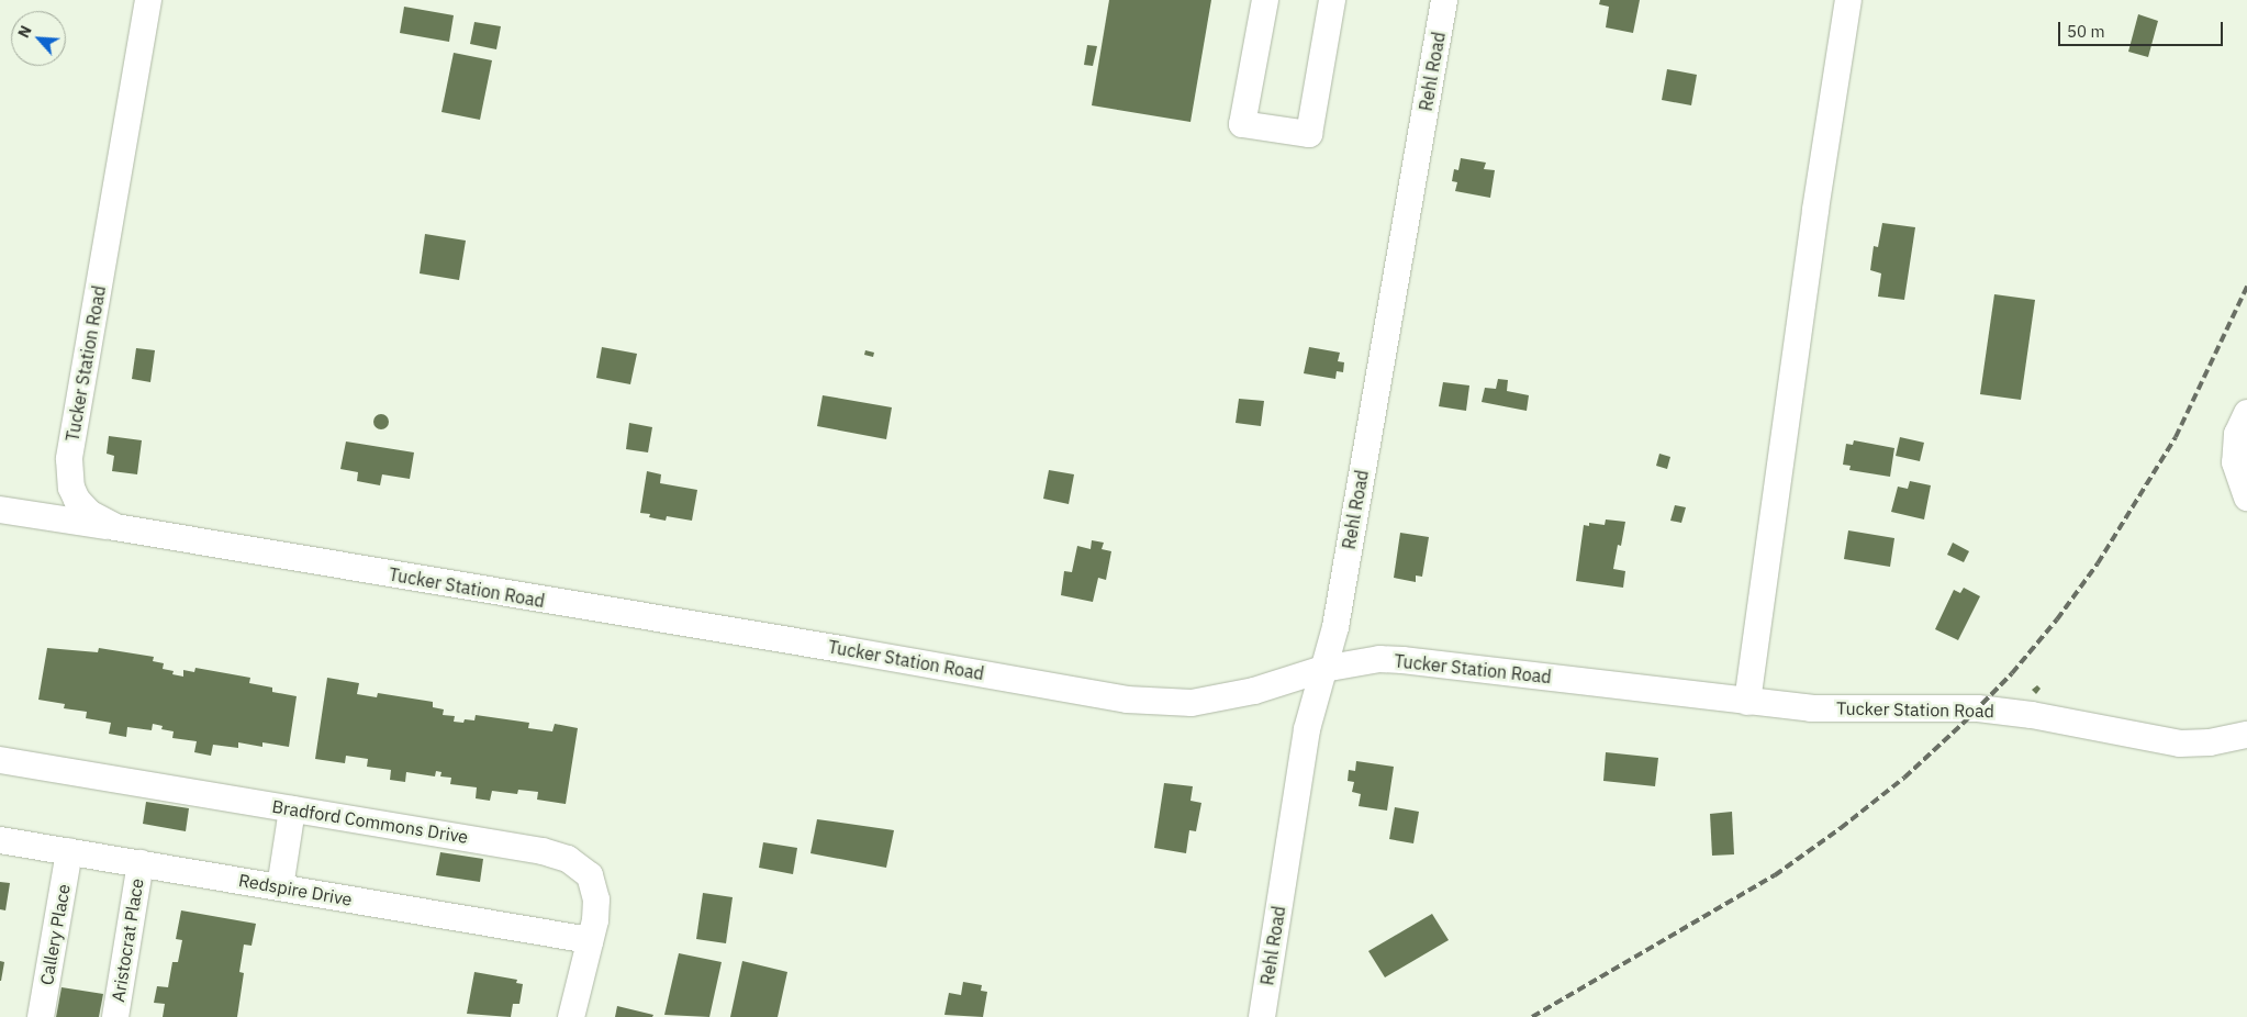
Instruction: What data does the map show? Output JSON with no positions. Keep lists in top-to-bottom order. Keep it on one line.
{"streets":{"street":["Rehl Road","Tucker Station Road","Bradford Commons Drive","Redspire Drive","Callery Place","Aristocrat Place"]},"crossings":[["Rehl Road","Tucker Station Road"],["Bradford Commons Drive","Redspire Drive"],["Redspire Drive","Callery Place"],["Redspire Drive","Aristocrat Place"]],"scale_bar":"50 m","north":"top left"}
